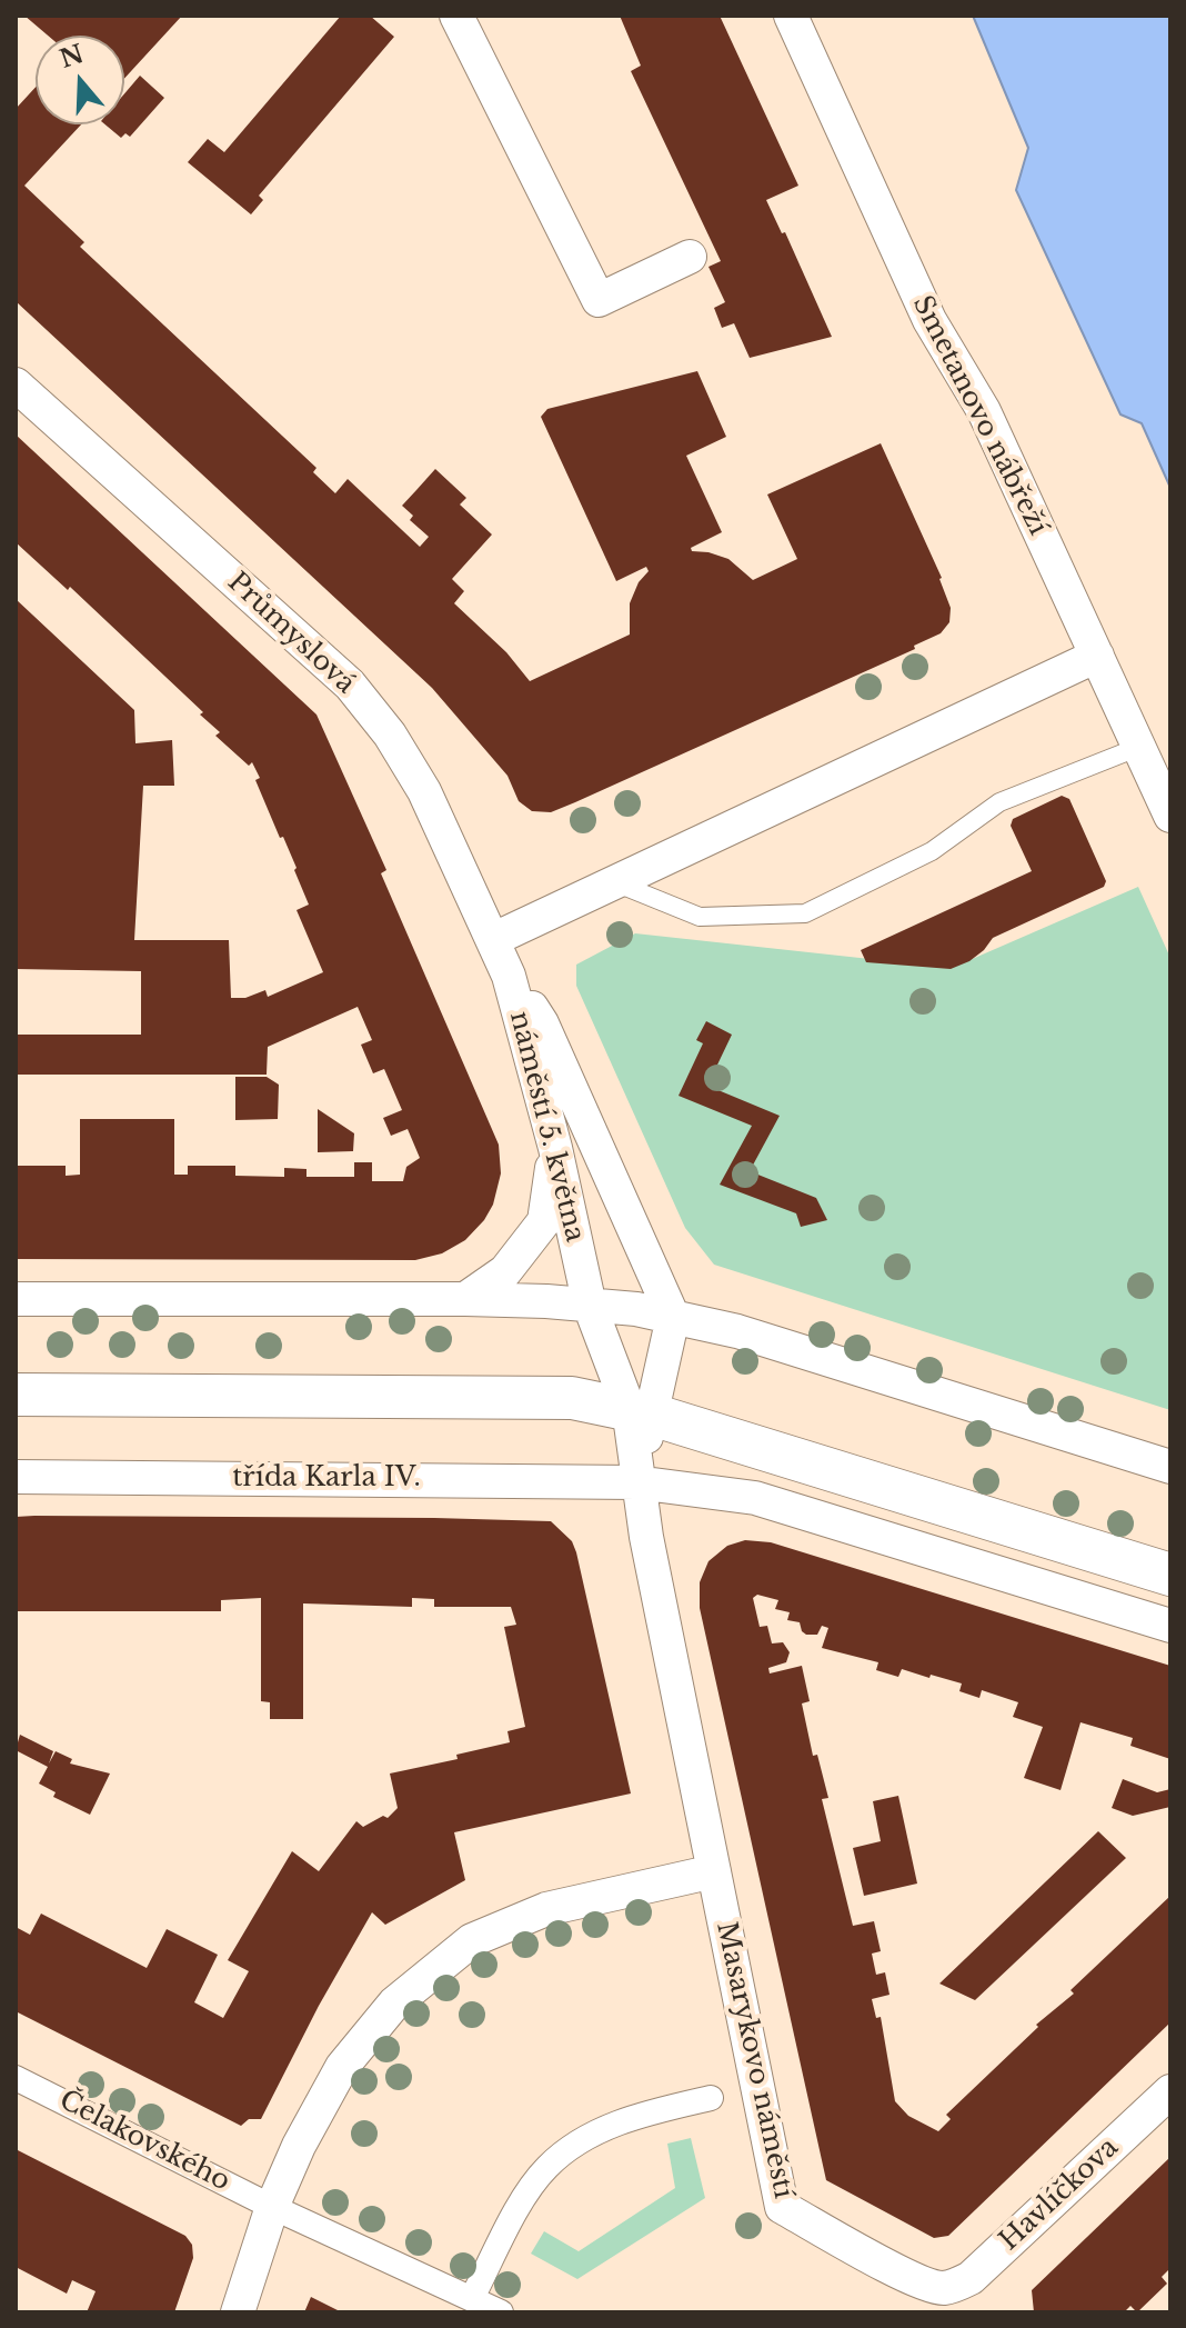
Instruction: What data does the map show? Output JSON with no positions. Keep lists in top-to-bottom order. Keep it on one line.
{"streets":{"street":["Smetanovo nábřeží","Průmyslová","náměstí 5. května","třída Karla IV.","Masarykovo náměstí","Čelakovského","Havlíčkova"]},"crossings":[["Průmyslová","náměstí 5. května"],["náměstí 5. května","Masarykovo náměstí"],["třída Karla IV.","Masarykovo náměstí"],["Masarykovo náměstí","Havlíčkova"]],"north":"top"}
